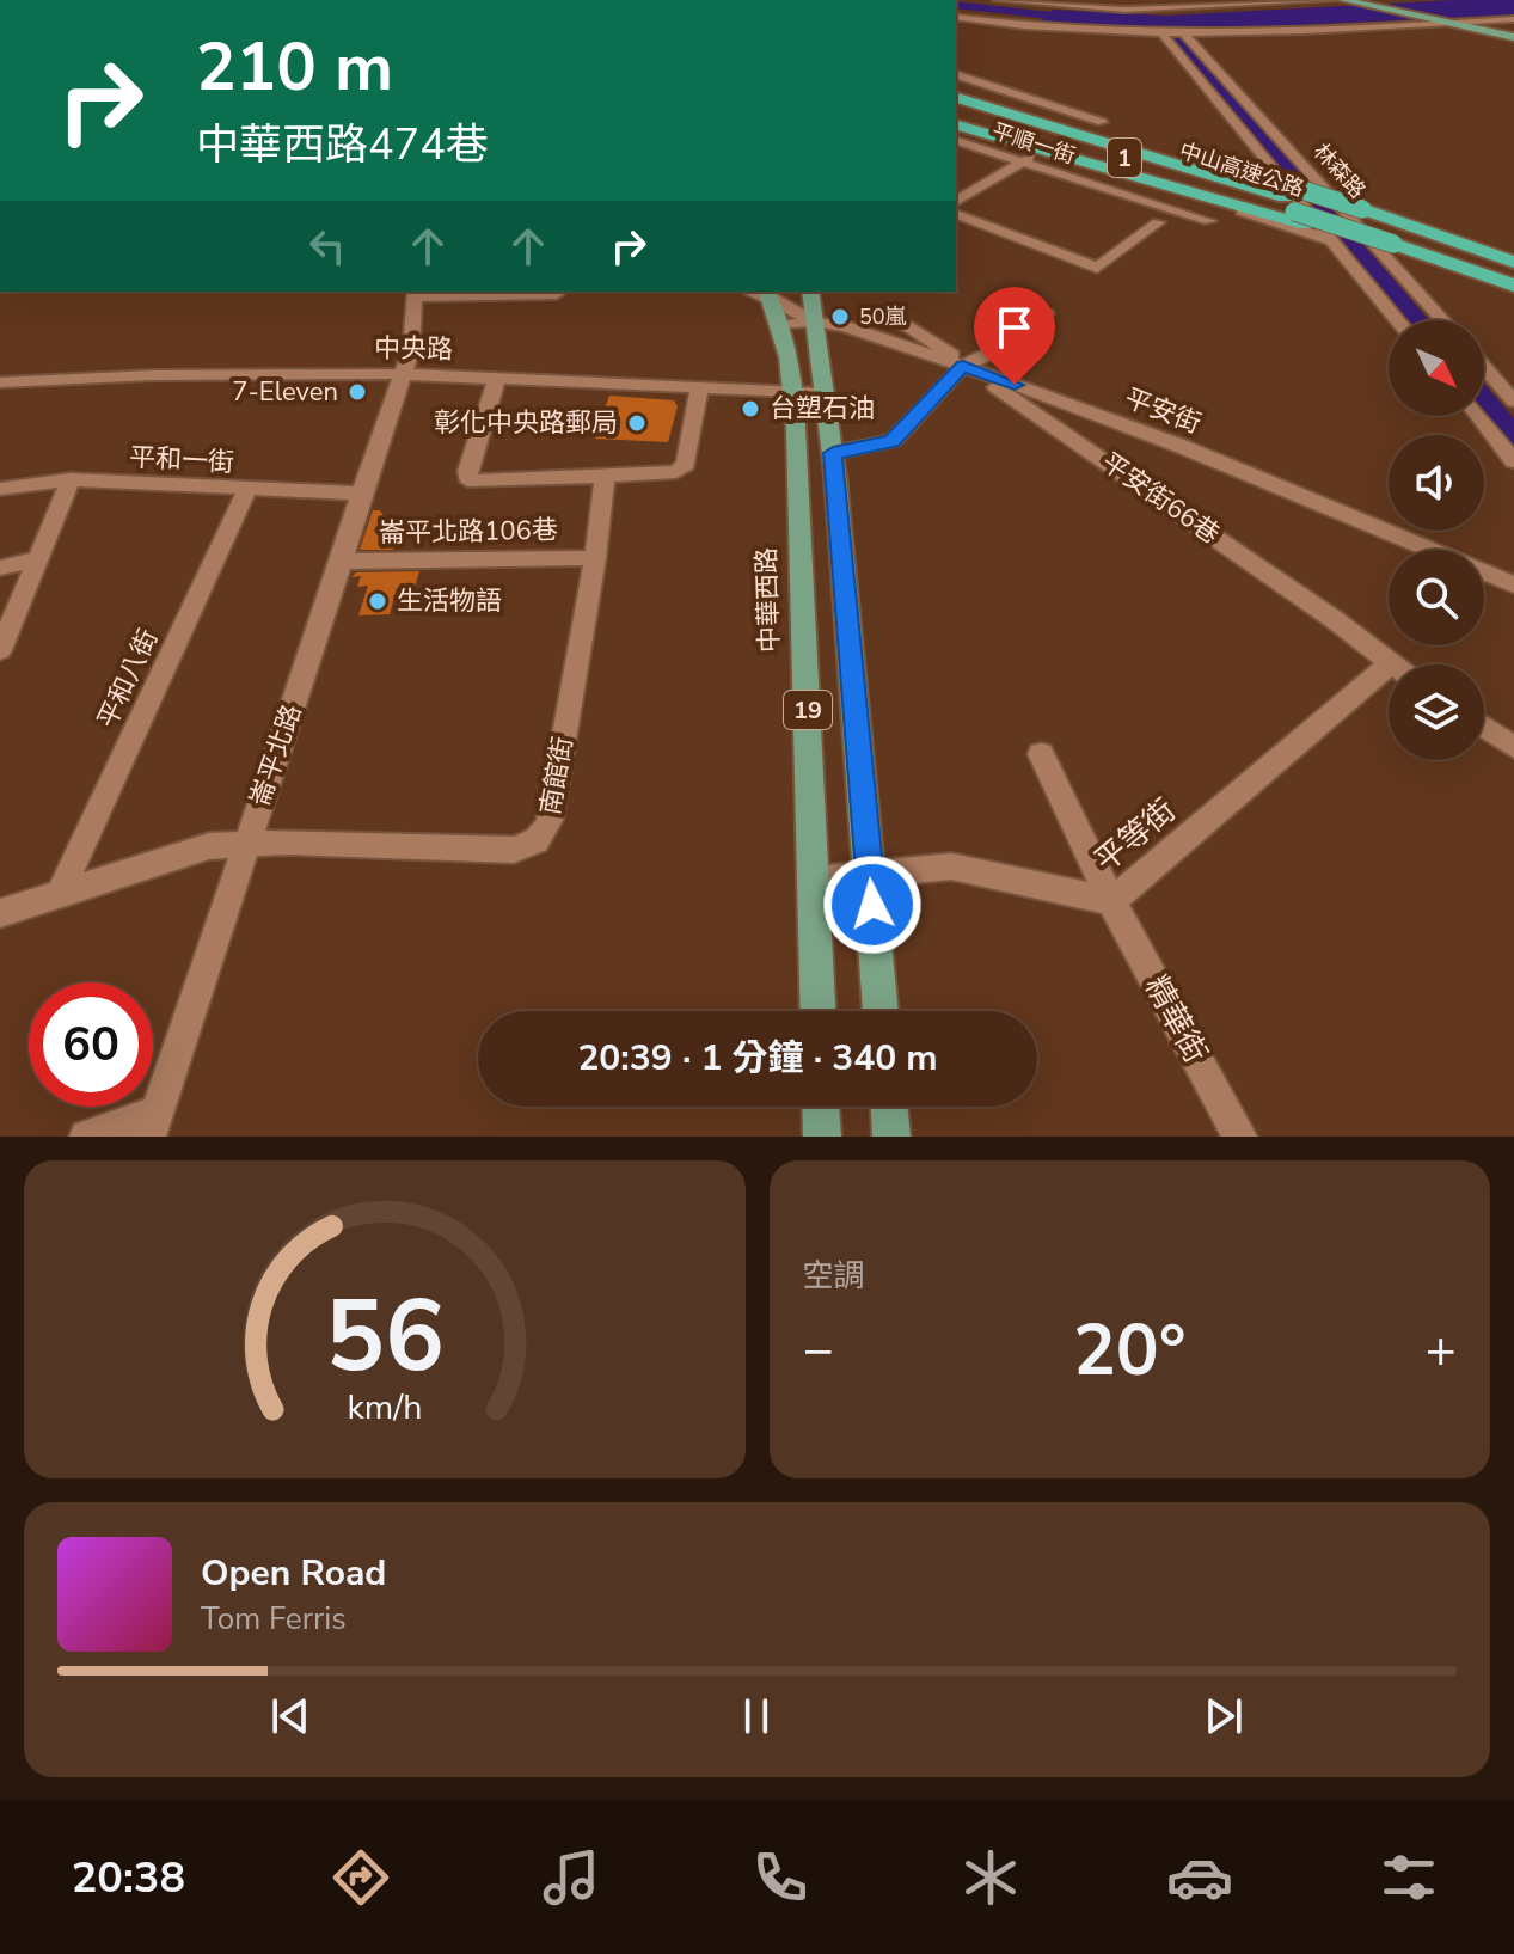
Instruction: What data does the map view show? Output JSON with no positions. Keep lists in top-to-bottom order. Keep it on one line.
{"streets":{"highway":["1","中山高速公路"],"main road":["中華西路","19"],"street":["平順一街","林森路","中央路","平安街","平和一街","平安街66巷","崙平北路106巷","平和八街","崙平北路","南館街","平等街","精華街"]},"crossings":[["中央路","中華西路"],["中央路","19"],["中央路","崙平北路"],["平安街","平安街66巷"],["平安街","中華西路"],["平安街","19"],["平和一街","平和八街"],["平和一街","崙平北路"],["崙平北路106巷","崙平北路"],["崙平北路106巷","南館街"],["中華西路","平等街"],["19","平等街"],["崙平北路","南館街"],["平等街","精華街"]],"places":["50嵐","7-Eleven","台塑石油","彰化中央路郵局","生活物語"],"north":"bottom right","page":{"turn":["210 m","中華西路474巷"],"limit":"60","trip":"20:39 · 1 分鐘 · 340 m","tile":"空調","heat":["−","20°","+"],"song":["Open Road","Tom Ferris"],"tabs":"20:38","gauge":["56","km/h"]}}
